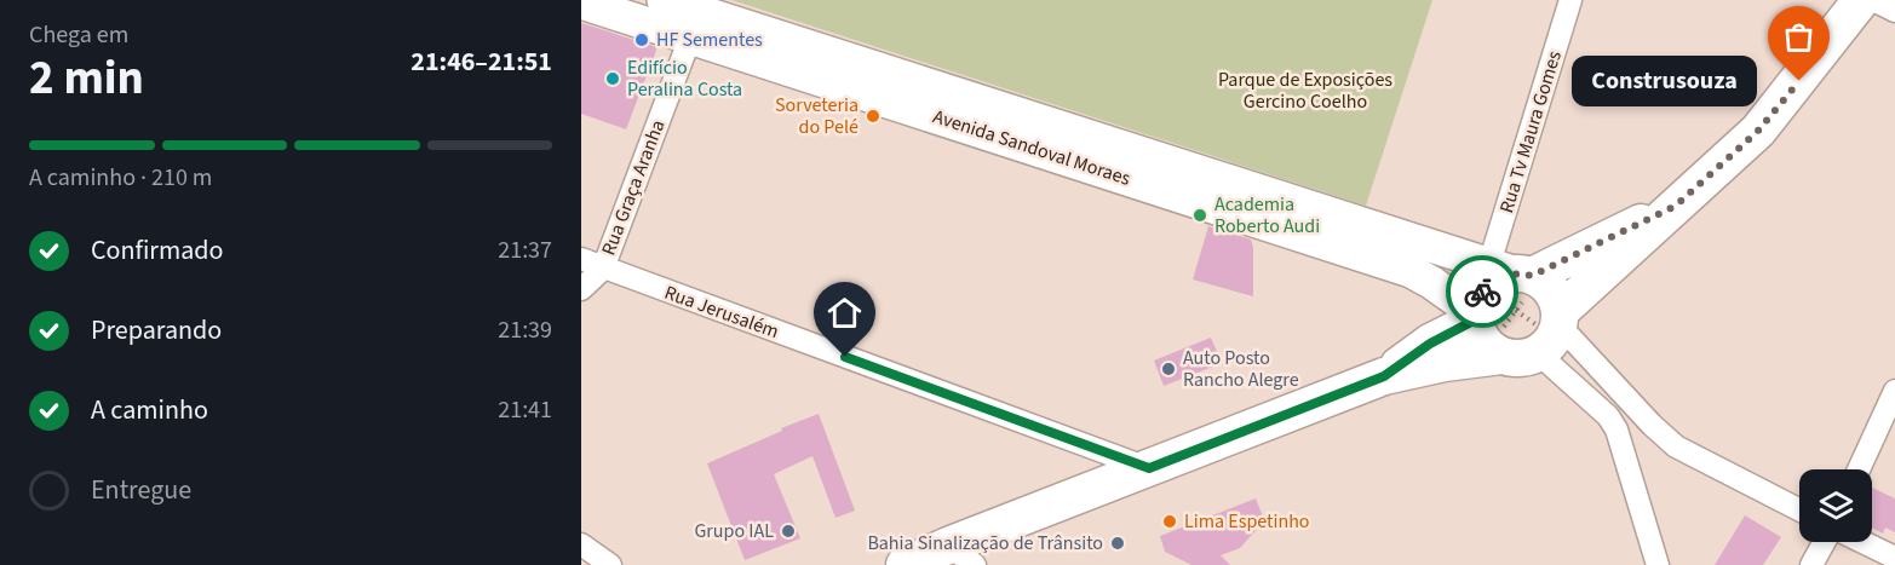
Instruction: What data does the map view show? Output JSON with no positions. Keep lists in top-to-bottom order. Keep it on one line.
{"streets":{"main road":["Avenida Sandoval Moraes"],"street":["Rua Tv Maura Gomes","Rua Graça Aranha","Rua Jerusalém"]},"crossings":[["Rua Tv Maura Gomes","Avenida Sandoval Moraes"],["Avenida Sandoval Moraes","Rua Graça Aranha"],["Rua Graça Aranha","Rua Jerusalém"]],"parks":["Parque de Exposições Gercino Coelho"],"places":["HF Sementes","Edifício Peralina Costa","Construsouza","Sorveteria do Pelé","Academia Roberto Audi","Auto Posto Rancho Alegre","Lima Espetinho","Grupo IAL","Bahia Sinalização de Trânsito"],"page":{"heading":["2 min","Chega em","21:46–21:51"],"bubble":"Construsouza","bar":"A caminho · 210 m","list":[["Confirmado","21:37"],["Preparando","21:39"],["A caminho","21:41"],"Entregue"]}}
